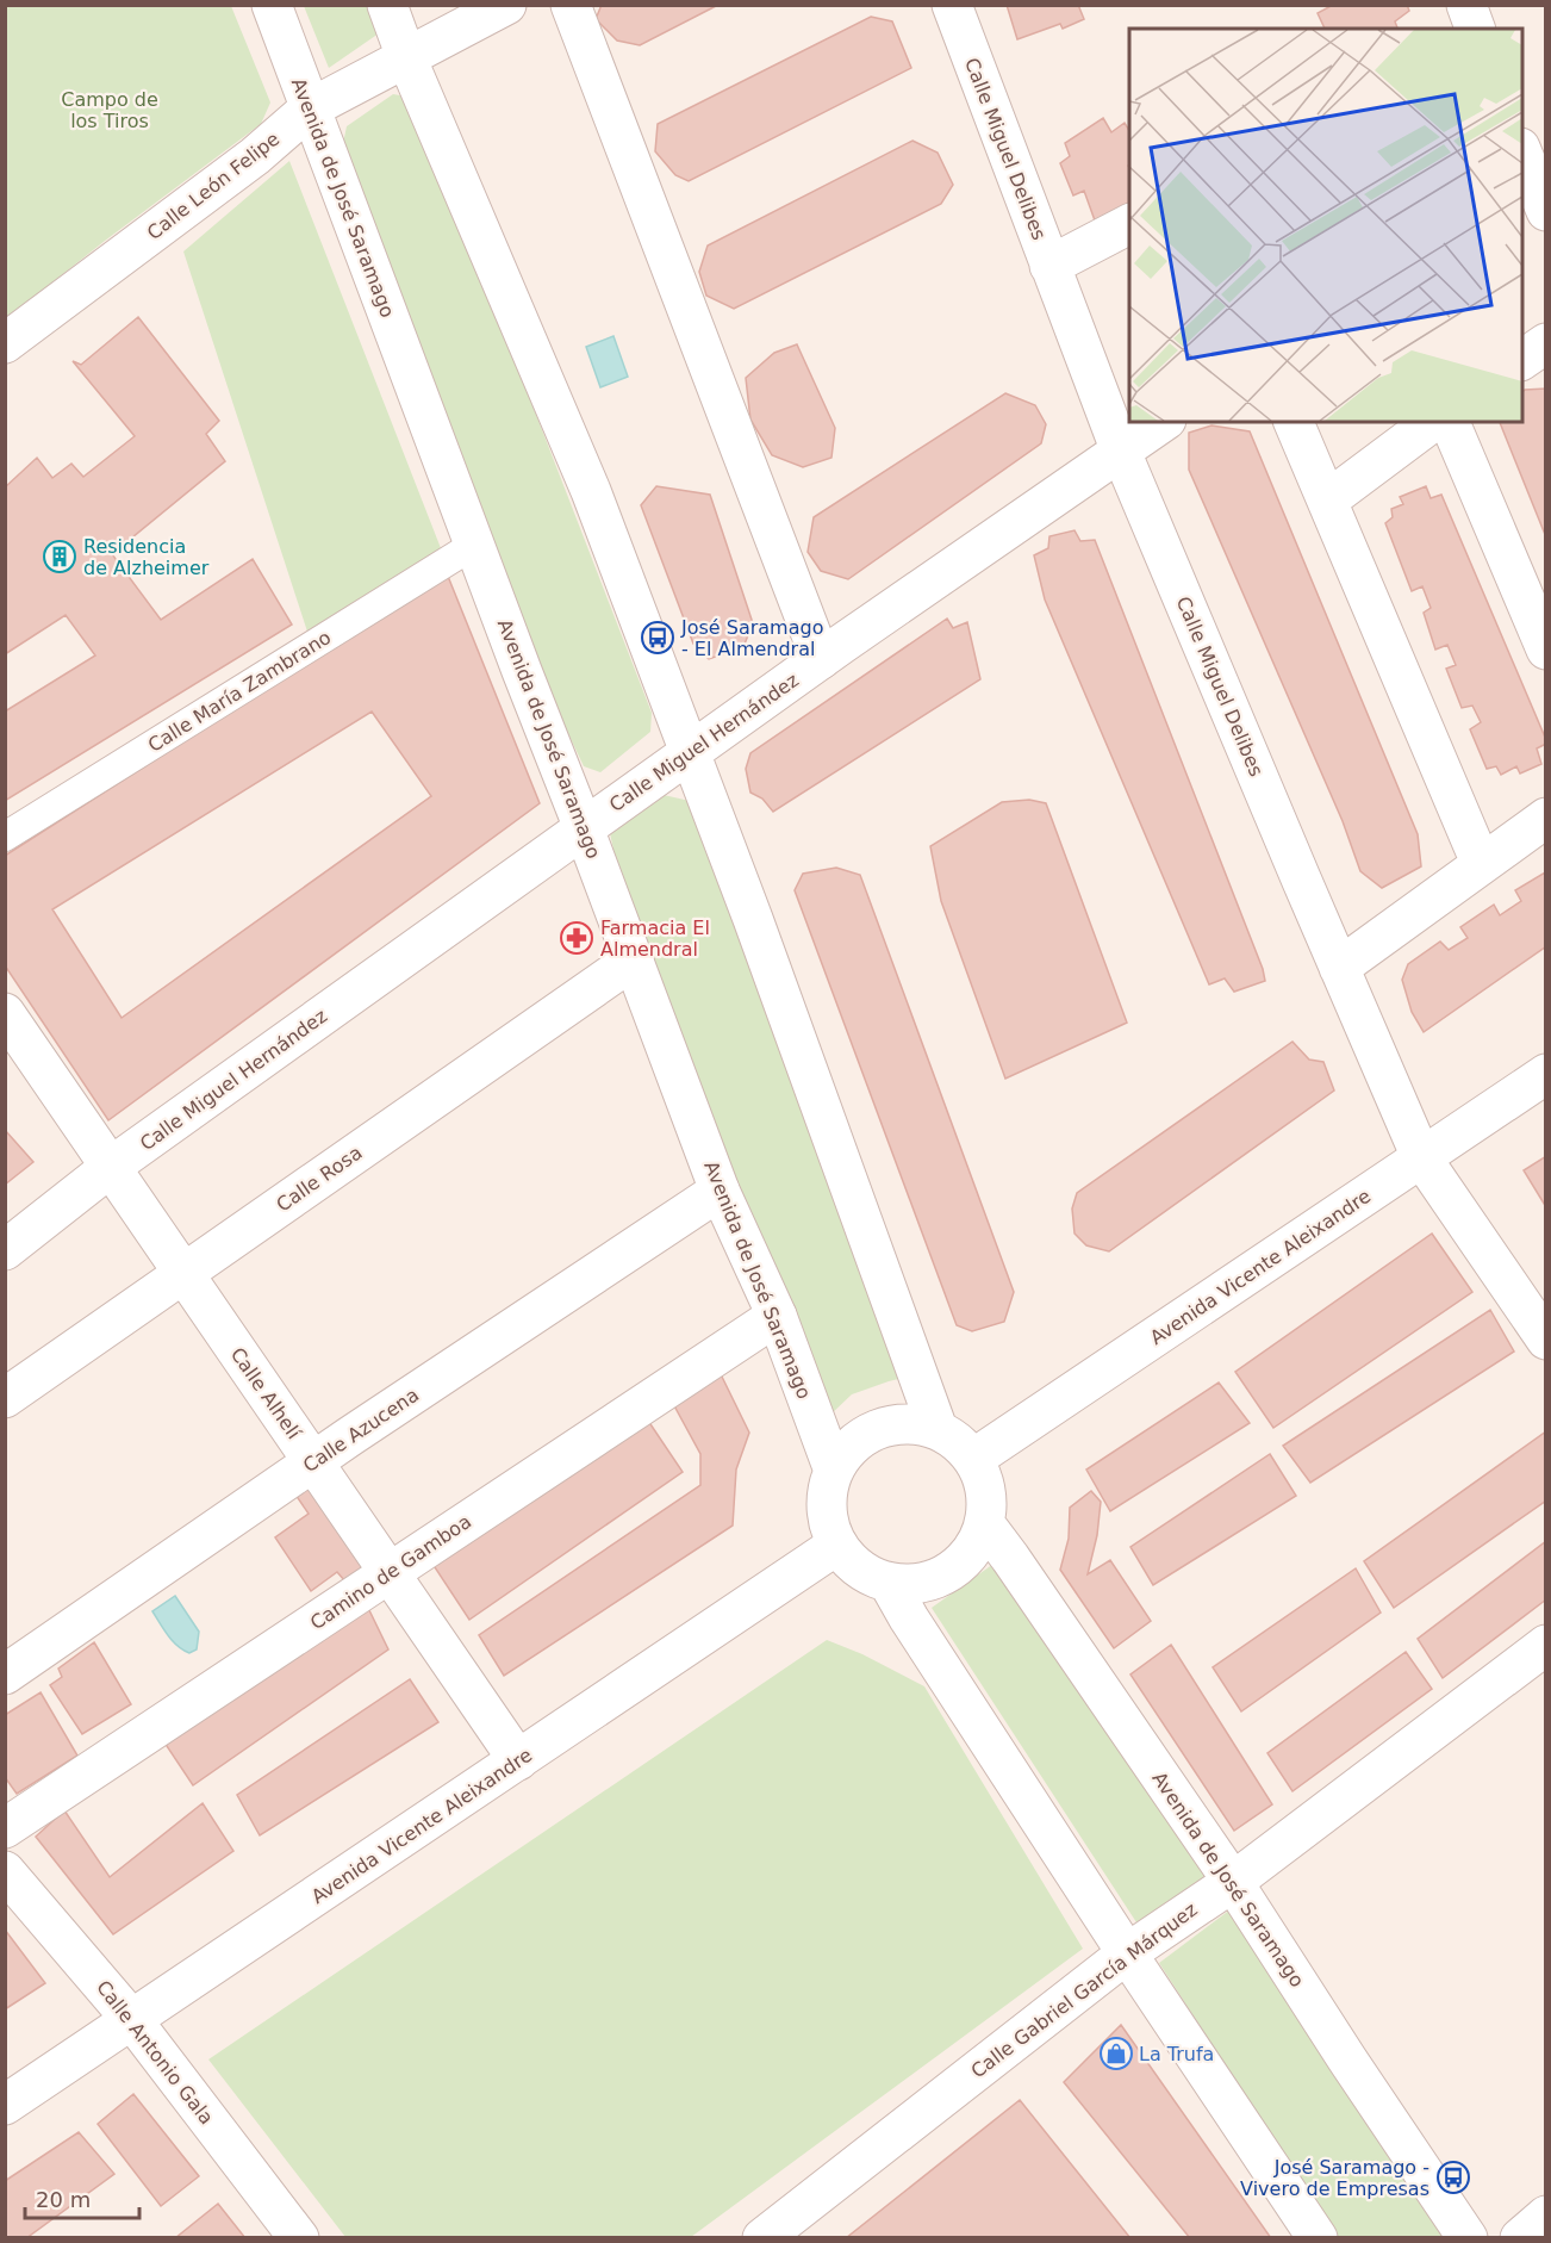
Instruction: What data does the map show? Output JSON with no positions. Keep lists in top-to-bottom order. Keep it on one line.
{"streets":{"street":["Calle Miguel Delibes","Calle León Felipe","Avenida de José Saramago","Calle María Zambrano","Calle Miguel Hernández","Calle Rosa","Avenida Vicente Aleixandre","Calle Alhelí","Calle Azucena","Camino de Gamboa","Calle Gabriel García Márquez","Calle Antonio Gala"]},"crossings":[["Calle Miguel Delibes","Calle Miguel Hernández"],["Calle Miguel Delibes","Avenida Vicente Aleixandre"],["Calle León Felipe","Avenida de José Saramago"],["Avenida de José Saramago","Calle María Zambrano"],["Avenida de José Saramago","Calle Miguel Hernández"],["Avenida de José Saramago","Calle Rosa"],["Avenida de José Saramago","Avenida Vicente Aleixandre"],["Avenida de José Saramago","Calle Azucena"],["Avenida de José Saramago","Camino de Gamboa"],["Avenida de José Saramago","Calle Gabriel García Márquez"],["Calle Miguel Hernández","Calle Alhelí"],["Calle Rosa","Calle Alhelí"],["Avenida Vicente Aleixandre","Calle Alhelí"],["Avenida Vicente Aleixandre","Calle Antonio Gala"],["Calle Alhelí","Calle Azucena"],["Calle Alhelí","Camino de Gamboa"]],"parks":["Campo de los Tiros"],"places":{"building":["Residencia de Alzheimer"],"bus stop":["José Saramago - El Almendral","José Saramago - Vivero de Empresas"],"pharmacy":["Farmacia El Almendral"],"shop":["La Trufa"]},"scale_bar":"20 m"}
